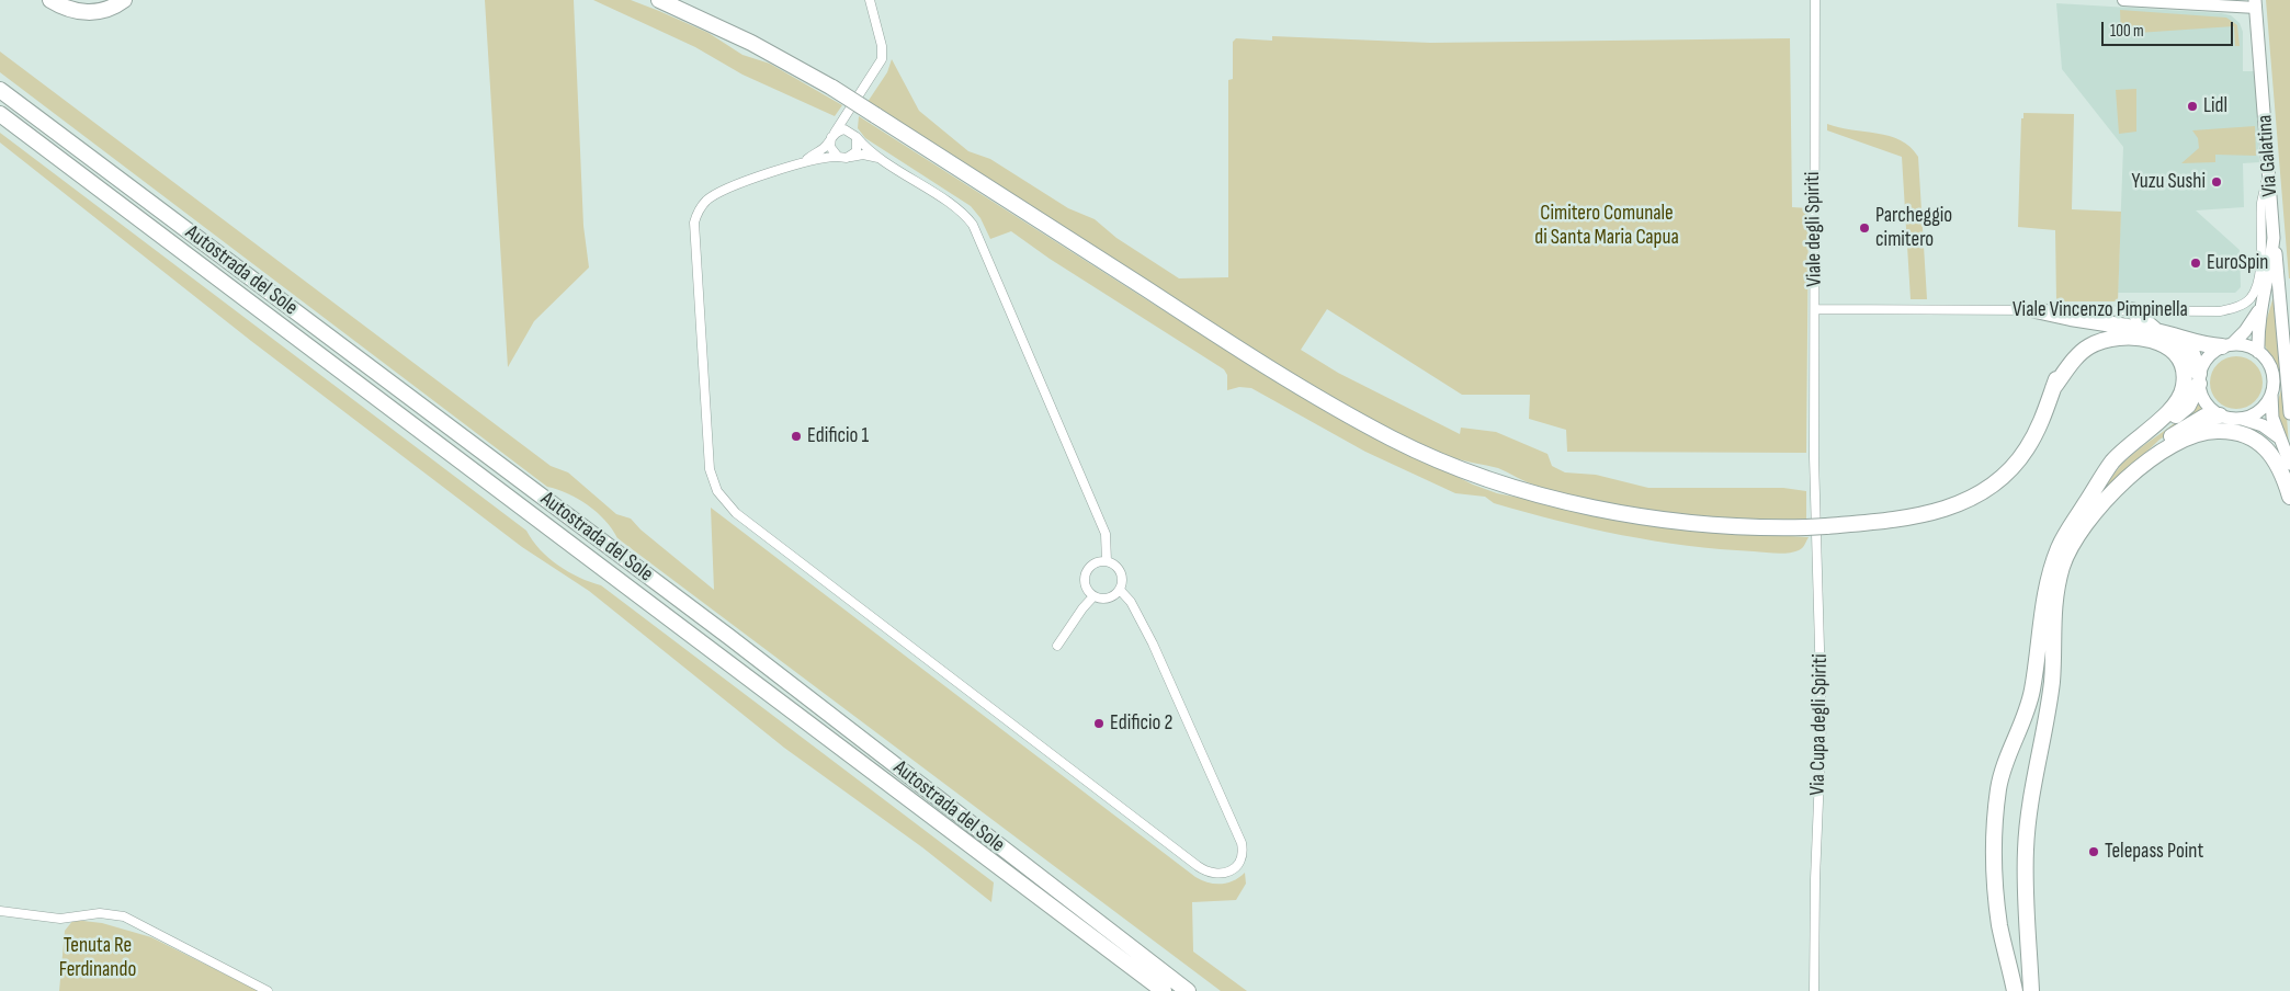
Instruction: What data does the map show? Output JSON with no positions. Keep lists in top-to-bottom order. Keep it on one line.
{"streets":{"highway":["Autostrada del Sole"],"main road":["Via Galatina"],"street":["Viale degli Spiriti","Viale Vincenzo Pimpinella","Via Cupa degli Spiriti"]},"crossings":[["Via Galatina","Viale Vincenzo Pimpinella"],["Viale degli Spiriti","Viale Vincenzo Pimpinella"],["Viale degli Spiriti","Via Cupa degli Spiriti"]],"parks":["Cimitero Comunale di Santa Maria Capua","Tenuta Re Ferdinando"],"places":["Lidl","Yuzu Sushi","Parcheggio cimitero","EuroSpin","Edificio 1","Edificio 2","Telepass Point"],"scale_bar":"100 m"}
